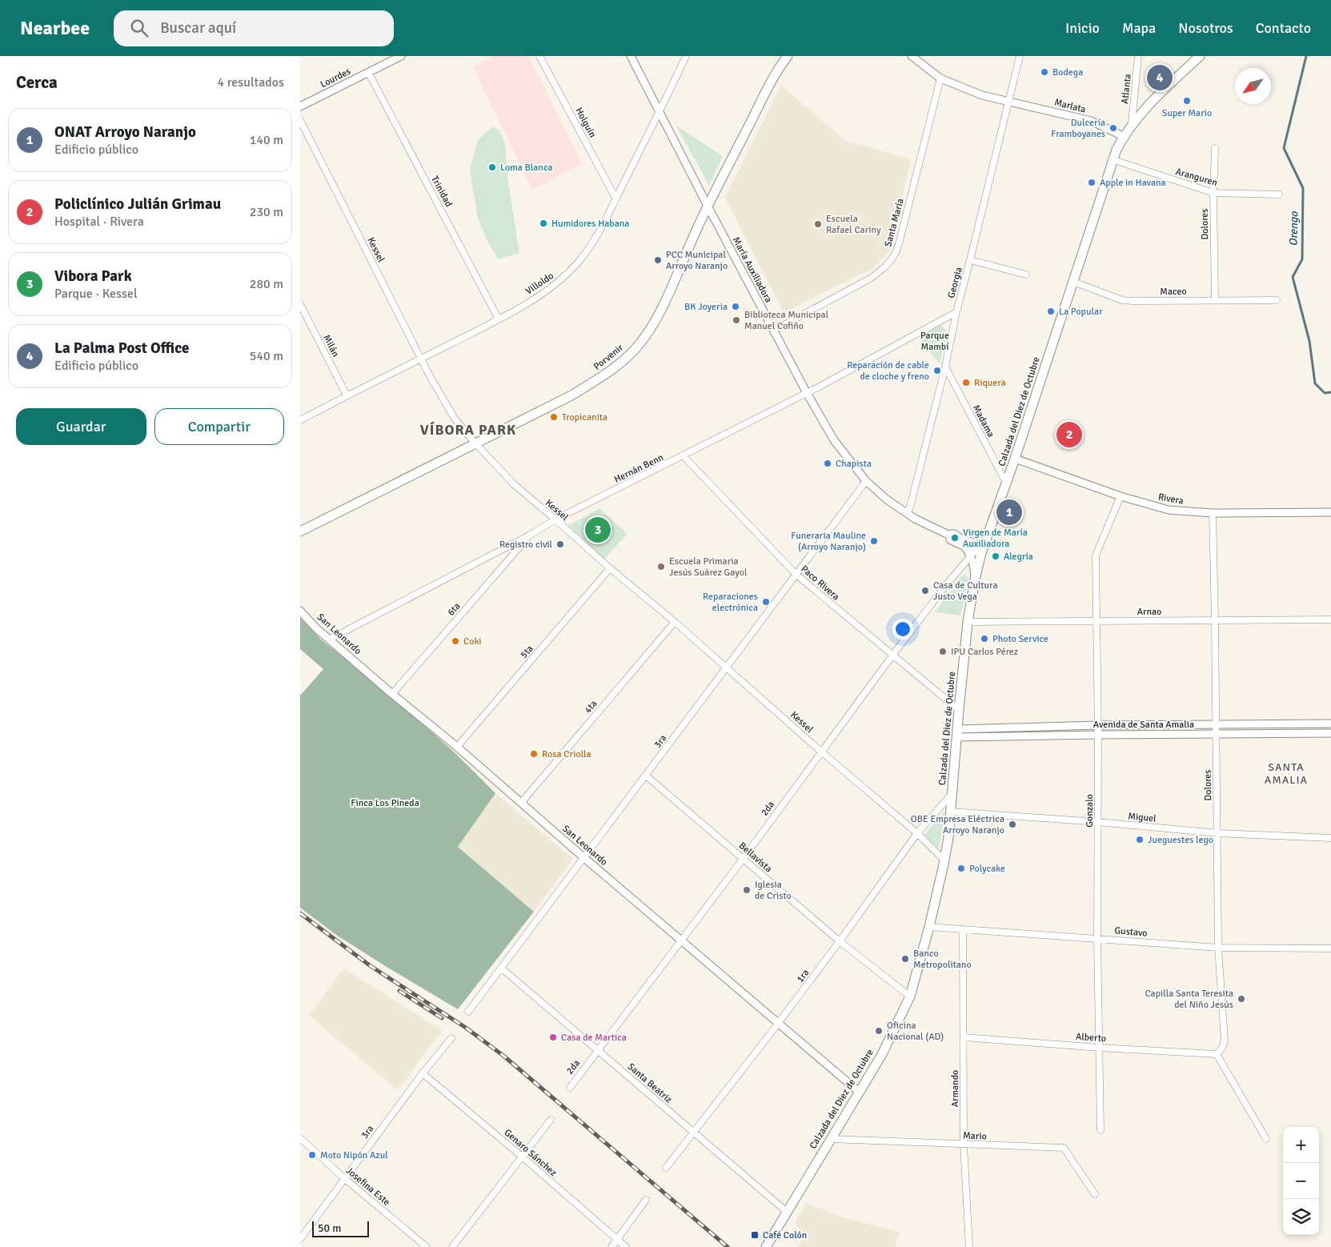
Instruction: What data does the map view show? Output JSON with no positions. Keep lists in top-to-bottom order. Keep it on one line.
{"streets":{"main road":["Porvenir","Calzada del Diez de Octubre"],"street":["Lourdes","Atlanta","Marlata","Holguín","Aranguren","Trinidad","Santa María","Dolores","Kessel","María Auxiliadora","Georgia","Villoldo","Maceo","Milán","Madama","Hernán Benn","Rivera","Paco Rivera","6ta","Arnao","San Leonardo","5ta","4ta","Avenida de Santa Amalia","3ra","2da","Gonzalo","Miguel","Bellavista","Gustavo","1ra","Alberto","Santa Beatriz","Armando","Mario","Genaro Sánchez","Josefina Este"]},"crossings":[["Lourdes","Trinidad"],["Atlanta","Calzada del Diez de Octubre"],["Marlata","Santa María"],["Marlata","Georgia"],["Marlata","Calzada del Diez de Octubre"],["Holguín","Villoldo"],["Aranguren","Dolores"],["Aranguren","Calzada del Diez de Octubre"],["Trinidad","Villoldo"],["Santa María","María Auxiliadora"],["Dolores","Maceo"],["Dolores","Rivera"],["Dolores","Arnao"],["Dolores","Avenida de Santa Amalia"],["Dolores","Miguel"],["Dolores","Gustavo"],["Dolores","Alberto"],["Kessel","Villoldo"],["Kessel","Porvenir"],["Kessel","Calzada del Diez de Octubre"],["Kessel","Hernán Benn"],["Kessel","5ta"],["Kessel","4ta"],["Kessel","3ra"],["Kessel","2da"],["Kessel","1ra"],["María Auxiliadora","Georgia"],["María Auxiliadora","Villoldo"],["María Auxiliadora","Porvenir"],["María Auxiliadora","Calzada del Diez de Octubre"],["María Auxiliadora","Hernán Benn"],["María Auxiliadora","3ra"],["María Auxiliadora","2da"],["Georgia","Madama"],["Georgia","Hernán Benn"],["Villoldo","Milán"],["Maceo","Calzada del Diez de Octubre"],["Calzada del Diez de Octubre","Madama"],["Calzada del Diez de Octubre","Rivera"],["Calzada del Diez de Octubre","Paco Rivera"],["Calzada del Diez de Octubre","Arnao"],["Calzada del Diez de Octubre","San Leonardo"],["Calzada del Diez de Octubre","Avenida de Santa Amalia"],["Calzada del Diez de Octubre","2da"],["Calzada del Diez de Octubre","Miguel"],["Calzada del Diez de Octubre","Bellavista"],["Calzada del Diez de Octubre","Gustavo"],["Calzada del Diez de Octubre","1ra"],["Calzada del Diez de Octubre","Santa Beatriz"],["Calzada del Diez de Octubre","Mario"],["Hernán Benn","Paco Rivera"],["Hernán Benn","6ta"],["Hernán Benn","San Leonardo"],["Rivera","Gonzalo"],["Paco Rivera","3ra"],["Paco Rivera","2da"],["6ta","San Leonardo"],["Arnao","Gonzalo"],["San Leonardo","5ta"],["San Leonardo","4ta"],["San Leonardo","3ra"],["San Leonardo","2da"],["San Leonardo","1ra"],["Avenida de Santa Amalia","Gonzalo"],["3ra","Bellavista"],["3ra","Santa Beatriz"],["3ra","Genaro Sánchez"],["3ra","Josefina Este"],["2da","Bellavista"],["2da","Santa Beatriz"],["Gonzalo","Miguel"],["Gonzalo","Gustavo"],["Gonzalo","Alberto"],["Bellavista","1ra"],["Gustavo","Armando"],["1ra","Santa Beatriz"],["Alberto","Armando"],["Armando","Mario"]],"districts":["VÍBORA PARK","SANTA AMALIA"],"water":["Orengo"],"parks":["Parque Mambí","Finca Los Pineda"],"places":{"other":["Bodega","Super Mario","Dulcería Framboyanes","Loma Blanca","Apple in Havana","Humidores Habana","Escuela Rafael Cariny","PCC Municipal Arroyo Naranjo","BK Joyeria","La Popular","Biblioteca Municipal Manuel Cofiño","Reparación de cable de cloche y freno","Riquera","Tropicanita","Chapista","Virgen de María Auxiliadora","Funeraria Mauline (Arroyo Naranjo)","Registro civil","Alegría","Escuela Primaria Jesús Suárez Gayol","Casa de Cultura Justo Vega","Reparaciones electrónica","Photo Service","Coki","IPU Carlos Pérez","Rosa Criolla","OBE Empresa Eléctrica Arroyo Naranjo","Jueguestes lego","Polycake","Iglesia de Cristo","Banco Metropolitano","Capilla Santa Teresita del Niño Jesús","Oficina Nacional (AD)","Casa de Martica","Moto Nipón Azul"],"transit":["Café Colón"]},"scale_bar":"50 m","north":"bottom left","page":{"header":"Nearbee","search":"Buscar aquí","nav":["Inicio","Mapa","Nosotros","Contacto"],"heading":["Cerca","4 resultados"],"pins":["4","2","1","3"],"list":[{"mark":"1","name":"ONAT Arroyo Naranjo","note":"Edificio público","value":"140 m"},{"mark":"2","name":"Policlínico Julián Grimau","note":"Hospital · Rivera","value":"230 m"},{"mark":"3","name":"Vibora Park","note":"Parque · Kessel","value":"280 m"},{"mark":"4","name":"La Palma Post Office","note":"Edificio público","value":"540 m"}],"buttons":["Guardar","Compartir"],"map_buttons":["+","−"],"scale":"50 m"}}
